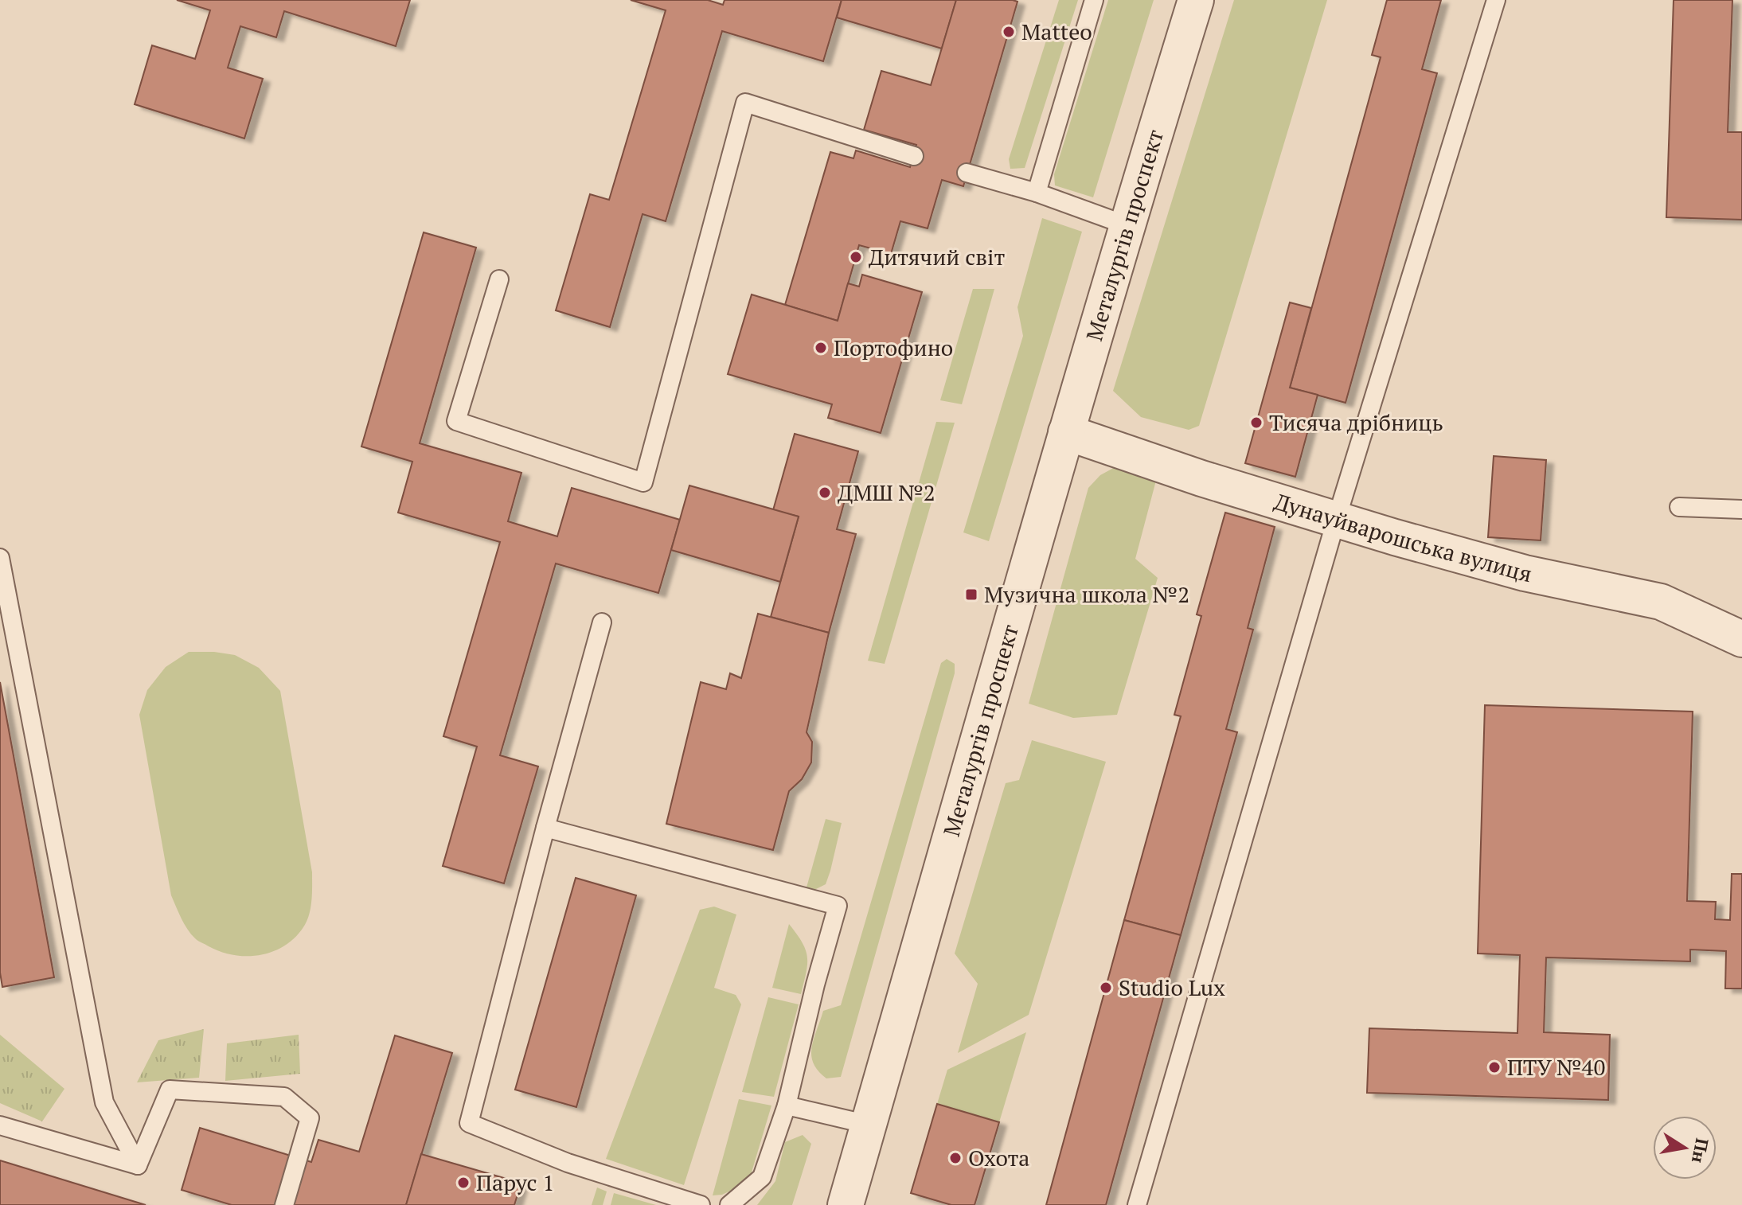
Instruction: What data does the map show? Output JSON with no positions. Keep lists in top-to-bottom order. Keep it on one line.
{"streets":{"street":["Металургів проспект","Дунауйварошська вулиця"]},"crossings":[["Металургів проспект","Дунауйварошська вулиця"]],"places":{"other":["Matteo","Дитячий світ","Портофино","Тисяча дрібниць","ДМШ №2","Studio Lux","ПТУ №40","Охота","Парус 1"],"transit":["Музична школа №2"]},"north":"right"}
